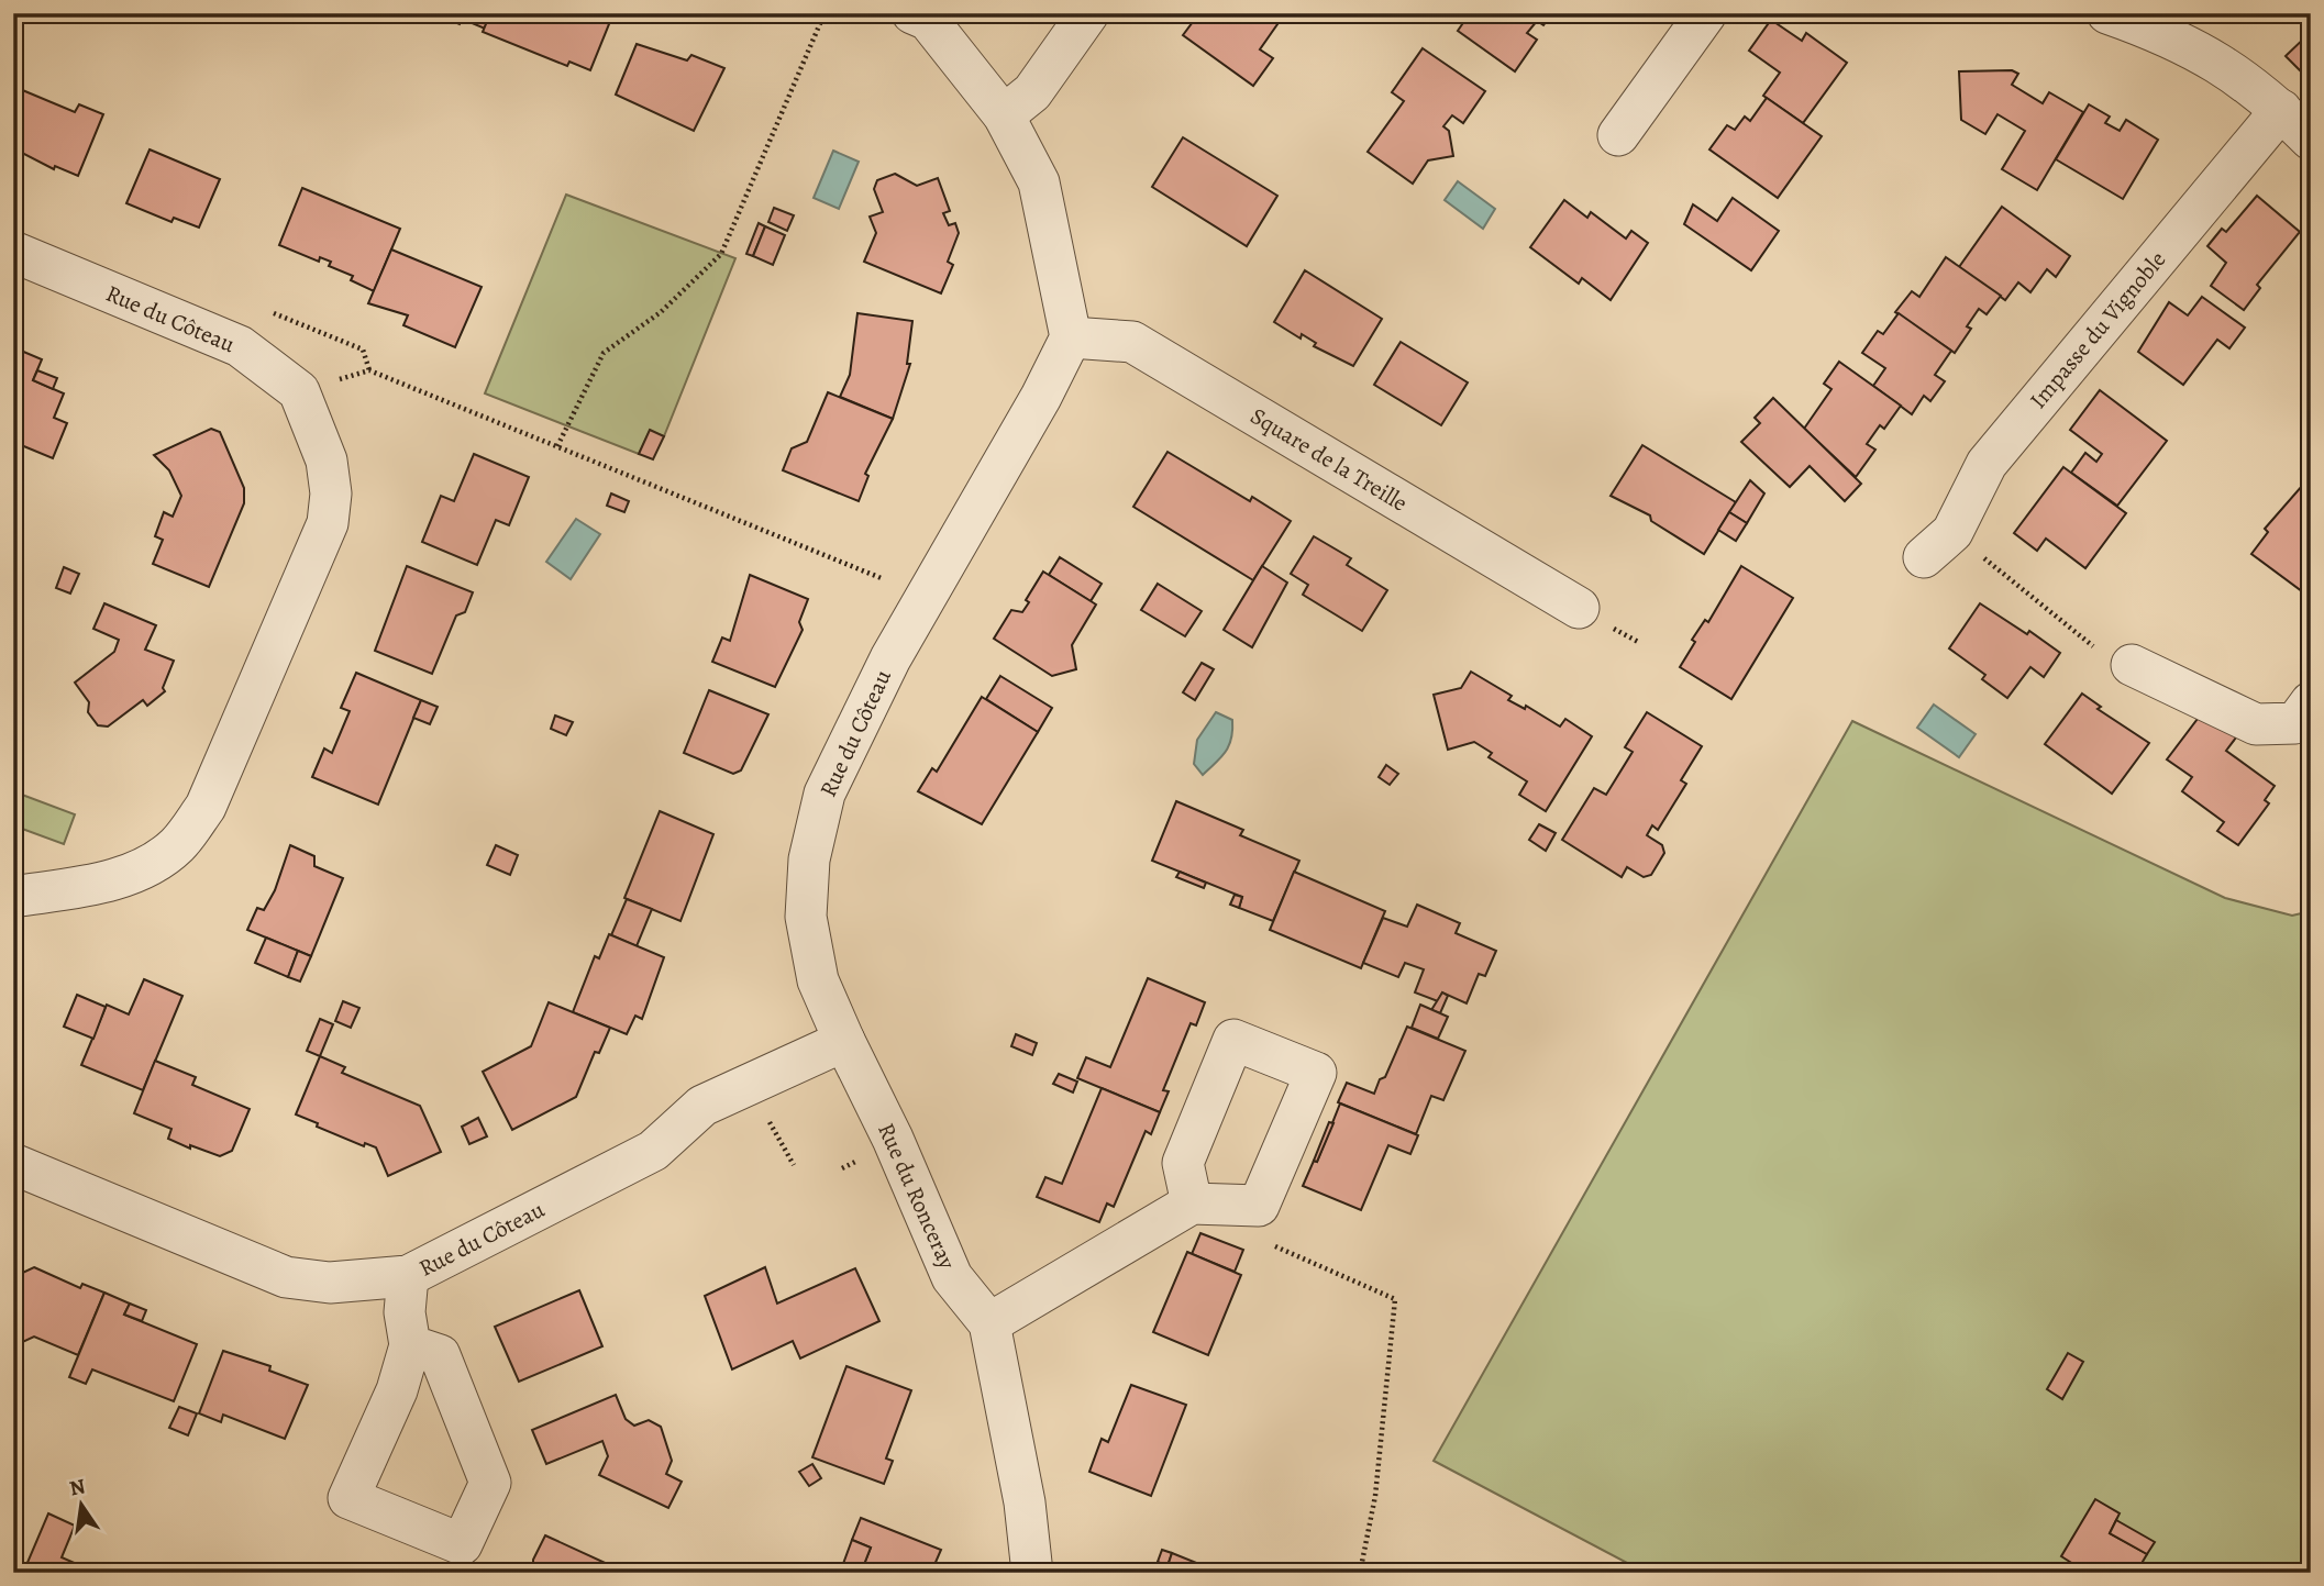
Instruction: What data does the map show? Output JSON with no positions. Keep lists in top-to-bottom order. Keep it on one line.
{"streets":{"street":["Rue du Côteau","Impasse du Vignoble","Square de la Treille","Rue du Ronceray"]},"crossings":[["Rue du Côteau","Square de la Treille"],["Rue du Côteau","Rue du Ronceray"]],"north":"top"}
